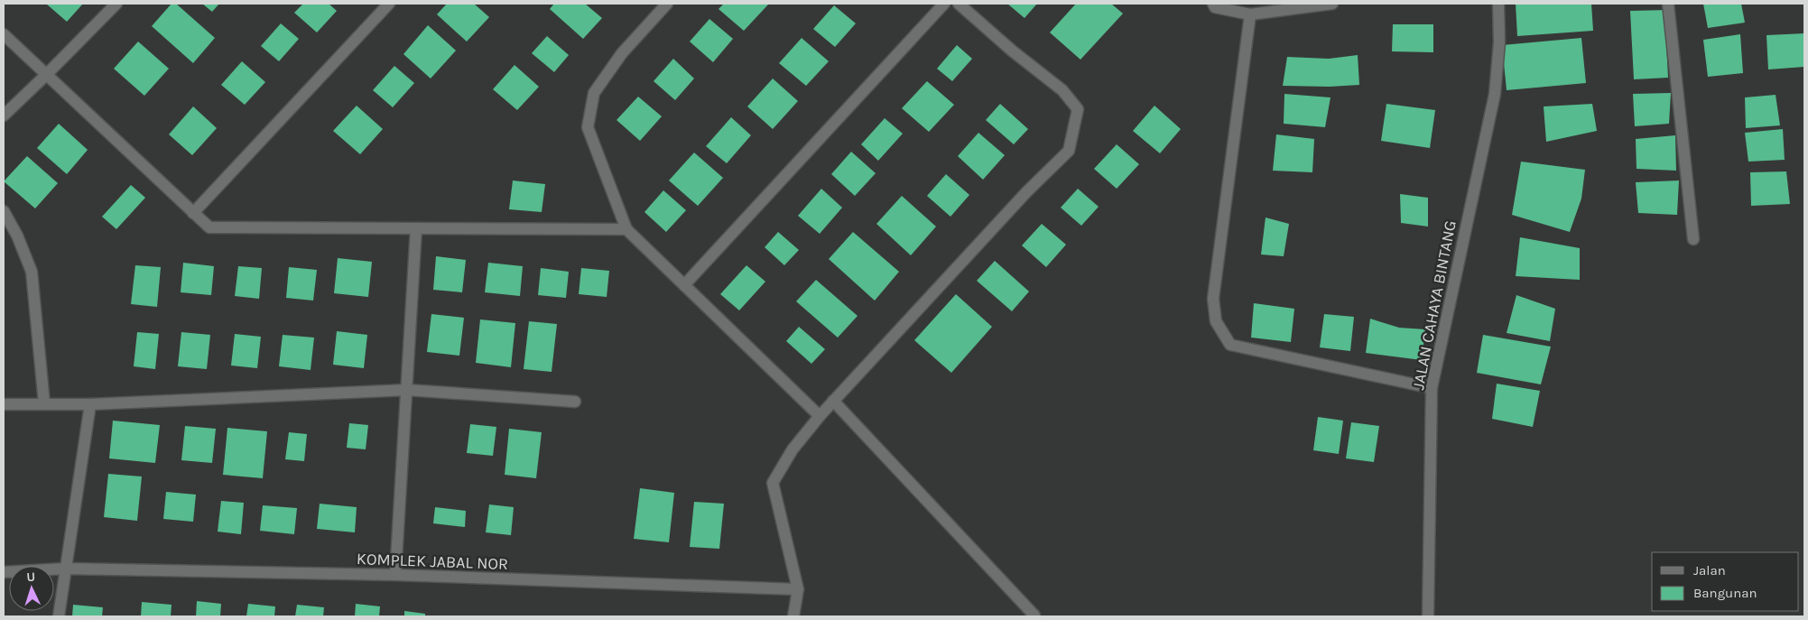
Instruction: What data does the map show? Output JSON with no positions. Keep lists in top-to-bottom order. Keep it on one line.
{"streets":{"street":["JALAN CAHAYA BINTANG","KOMPLEK JABAL NOR"]},"legend":["Jalan","Bangunan"],"north":"top"}
